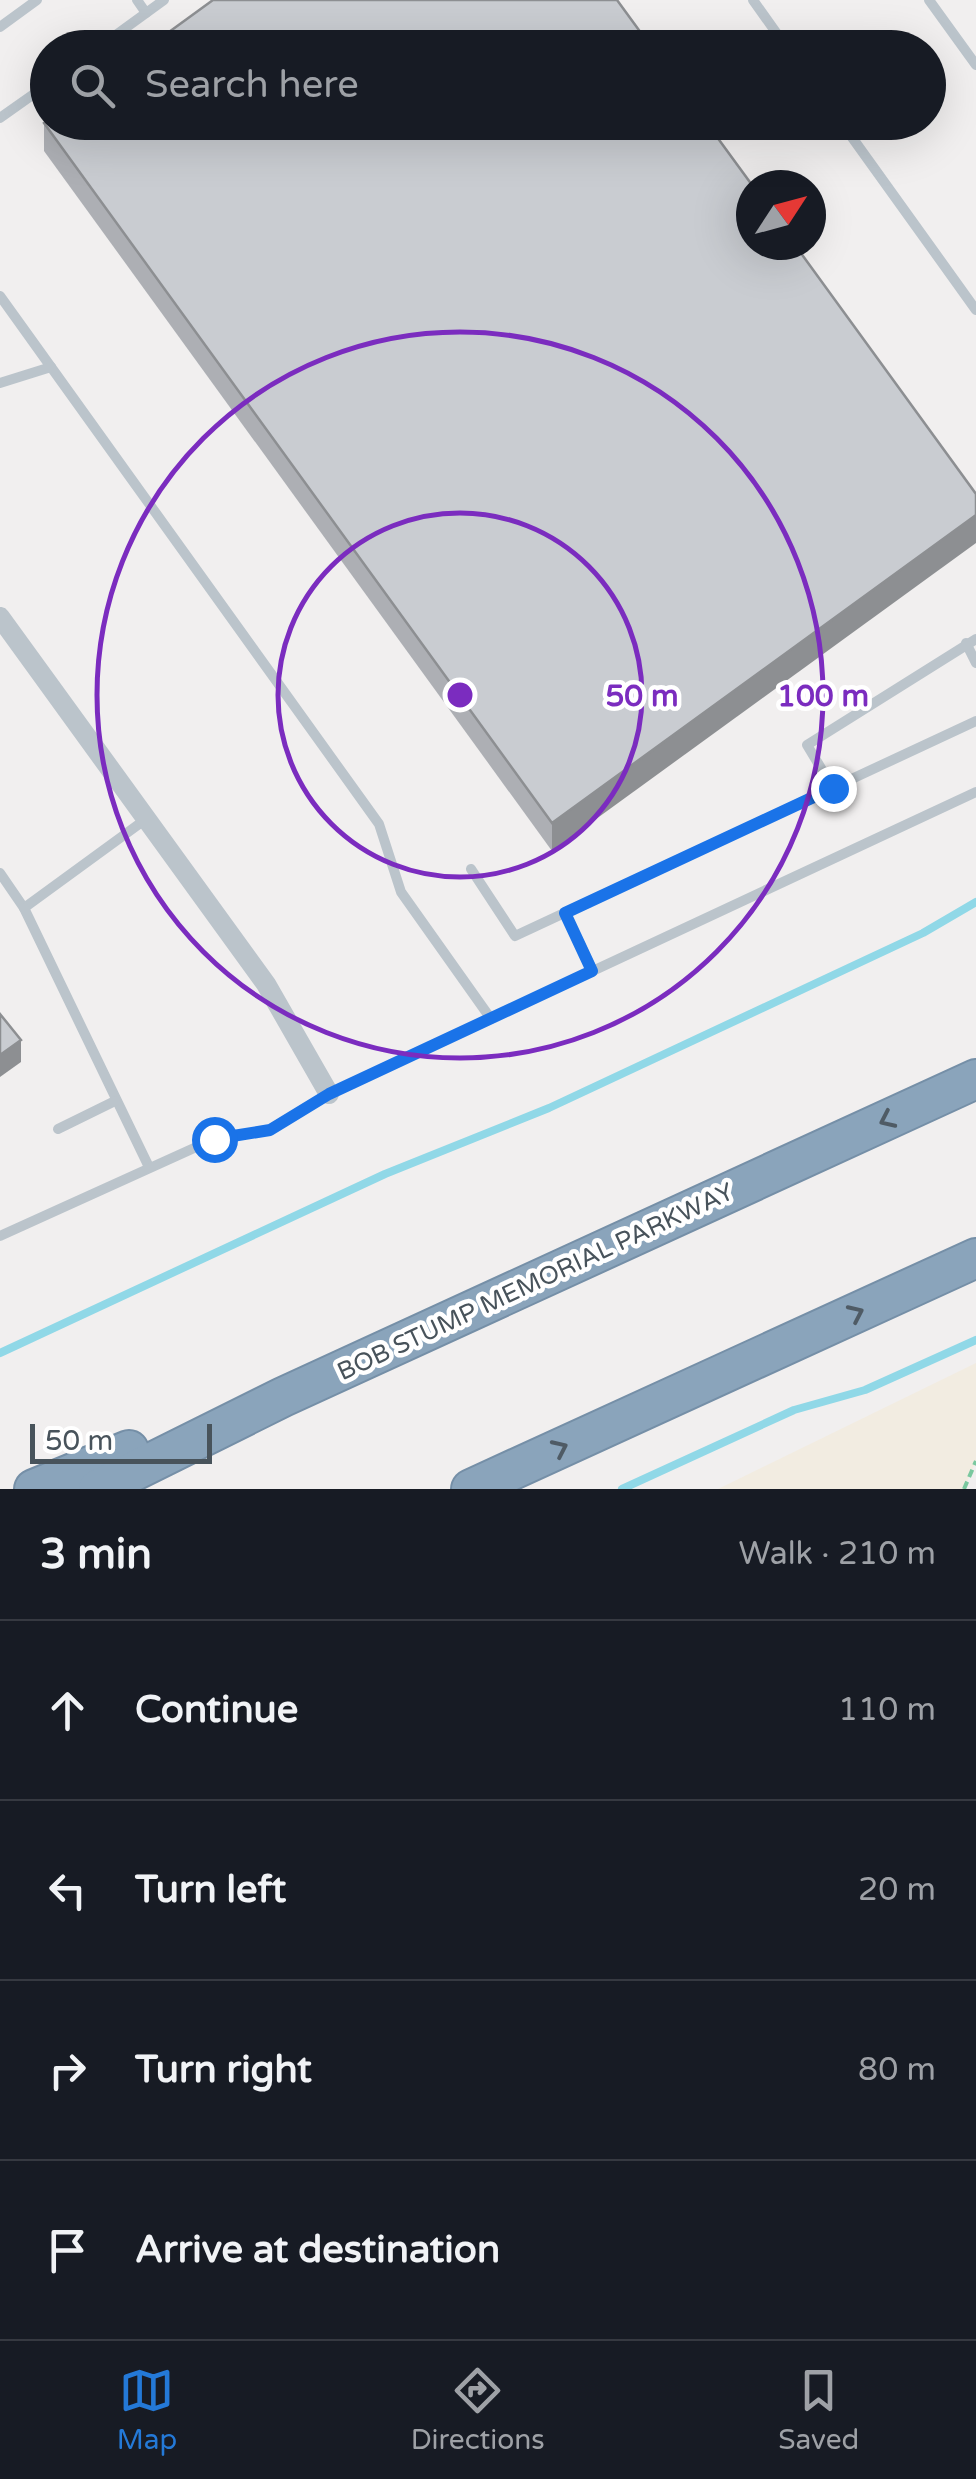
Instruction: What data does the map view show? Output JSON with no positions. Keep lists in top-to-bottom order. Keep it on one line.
{"streets":{"highway":["BOB STUMP MEMORIAL PARKWAY"]},"scale_bar":"50 m","north":"top right","page":{"search":"Search here","scale":"50 m","heading":["3 min","Walk · 210 m"],"list":[["Continue","110 m"],["Turn left","20 m"],["Turn right","80 m"],"Arrive at destination"],"nav":["Map","Directions","Saved"]},"rings":["50 m","100 m"]}
